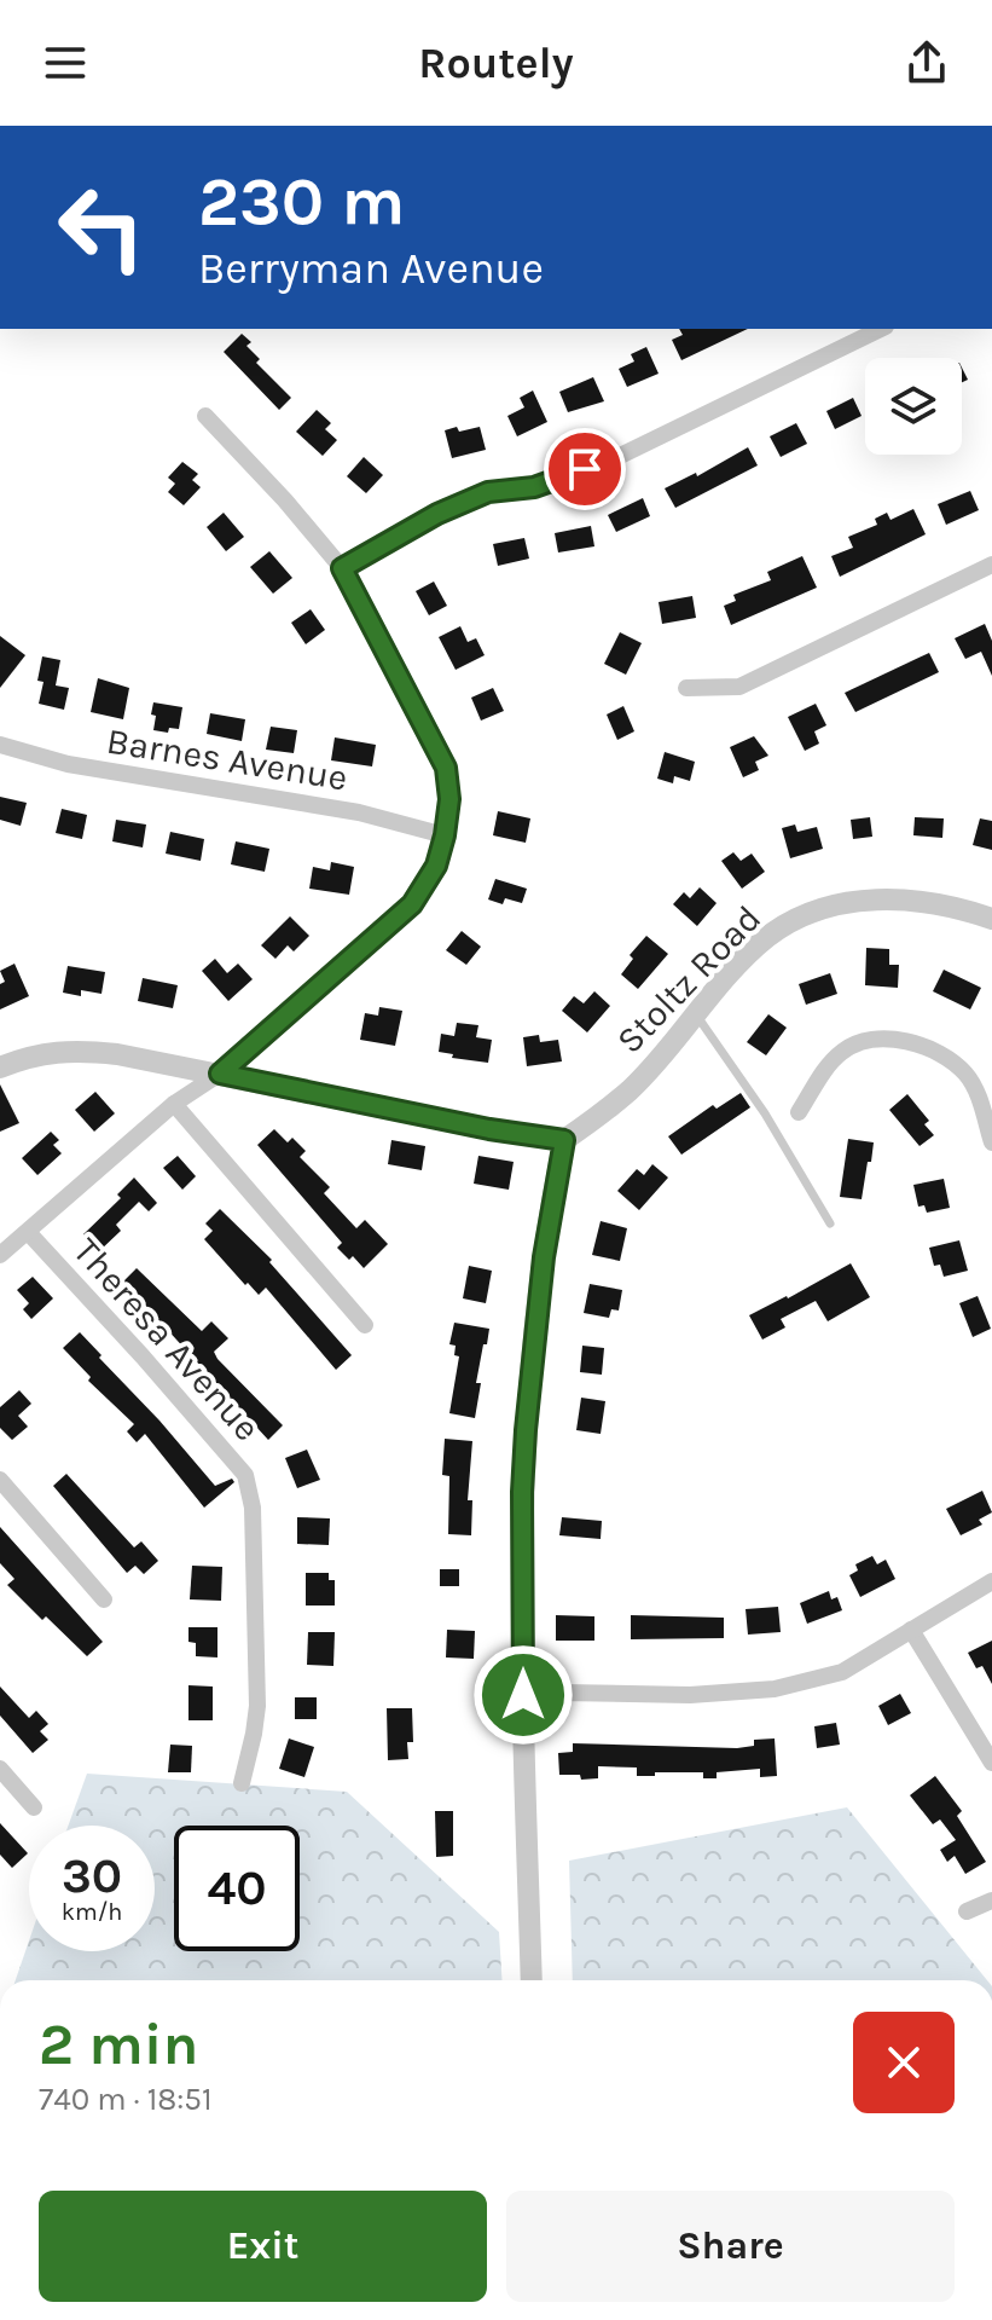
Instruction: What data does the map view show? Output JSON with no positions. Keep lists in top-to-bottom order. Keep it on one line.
{"streets":{"street":["Barnes Avenue","Stoltz Road","Theresa Avenue"]},"page":{"header":"Routely","turn":["230 m","Berryman Avenue"],"speed":"30 km/h","limit":"40","heading":["2 min","740 m · 18:51"],"buttons":["Exit","Share"]}}
